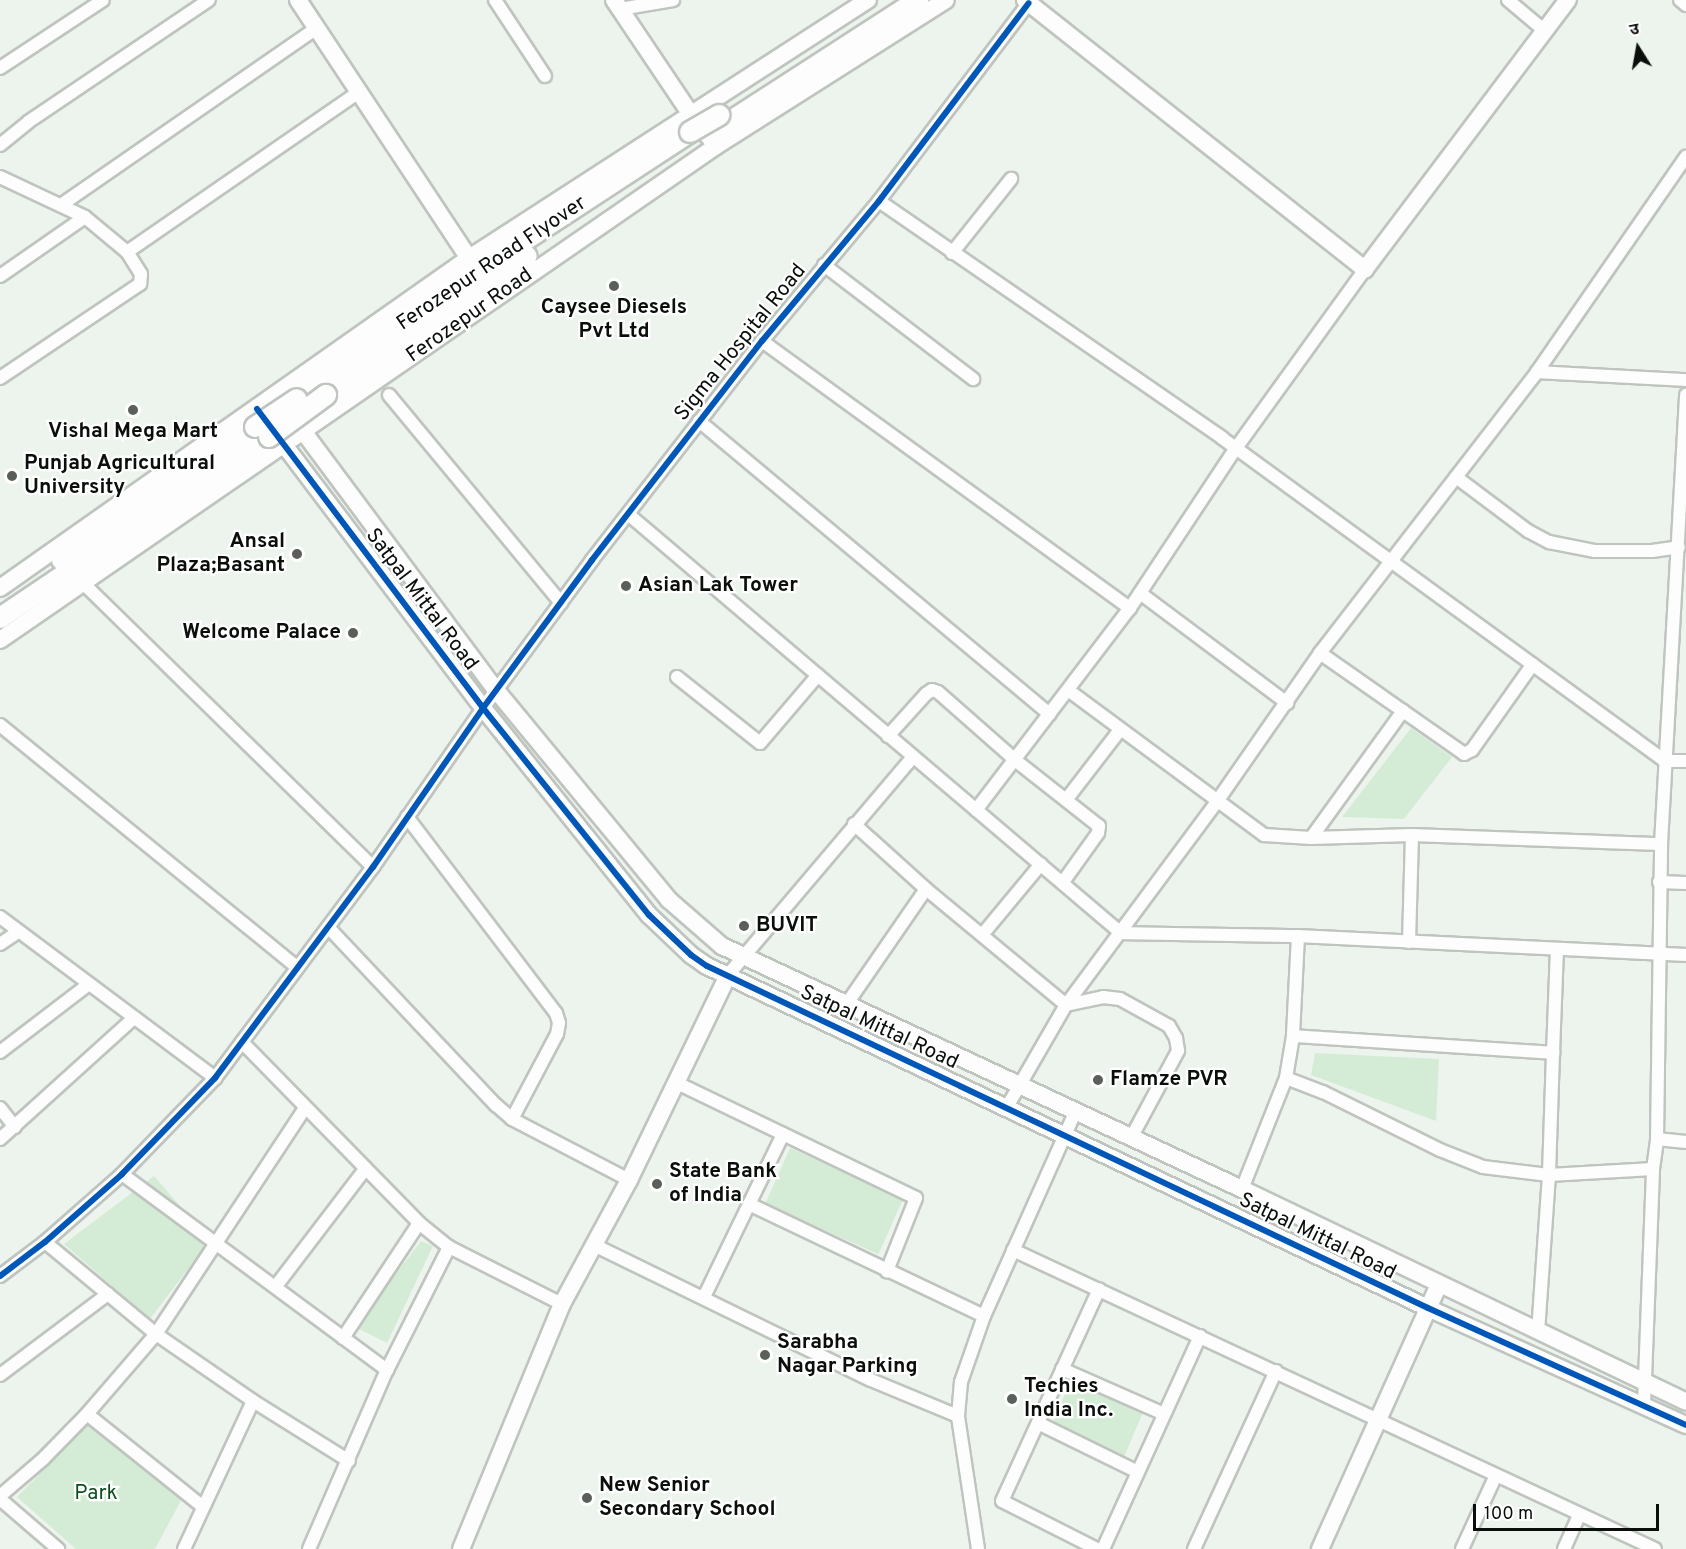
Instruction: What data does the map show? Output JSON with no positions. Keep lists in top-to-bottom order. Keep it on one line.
{"streets":{"main road":["Ferozepur Road Flyover","Ferozepur Road"],"street":["Sigma Hospital Road","Satpal Mittal Road"]},"crossings":[["Ferozepur Road Flyover","Ferozepur Road"],["Ferozepur Road","Satpal Mittal Road"],["Sigma Hospital Road","Satpal Mittal Road"]],"parks":["Park"],"places":["Caysee Diesels Pvt Ltd","Vishal Mega Mart","Punjab Agricultural University","Ansal Plaza;Basant","Asian Lak Tower","Welcome Palace","BUVIT","Flamze PVR","State Bank of India","Sarabha Nagar Parking","Techies India Inc.","New Senior Secondary School"],"scale_bar":"100 m","north":"top"}
